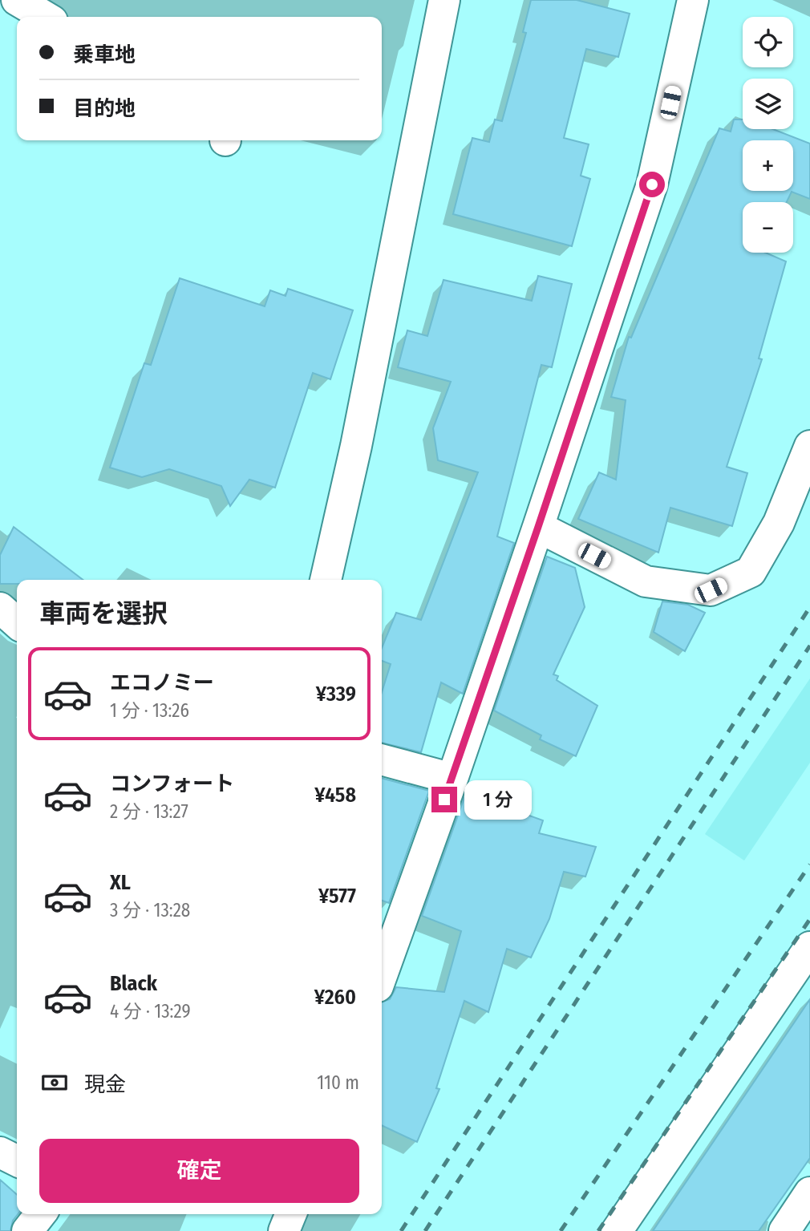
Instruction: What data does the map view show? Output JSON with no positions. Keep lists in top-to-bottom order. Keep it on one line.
{"page":{"map_buttons":["+","−"],"banner":["乗車地","目的地"],"heading":"車両を選択","list":[{"name":"エコノミー","note":"1 分 · 13:26","value":"¥339"},{"name":"コンフォート","note":"2 分 · 13:27","value":"¥458"},{"name":"XL","note":"3 分 · 13:28","value":"¥577"},{"name":"Black","note":"4 分 · 13:29","value":"¥260"}],"bubble":"1 分","pay":["現金","110 m"],"buttons":"確定"}}
